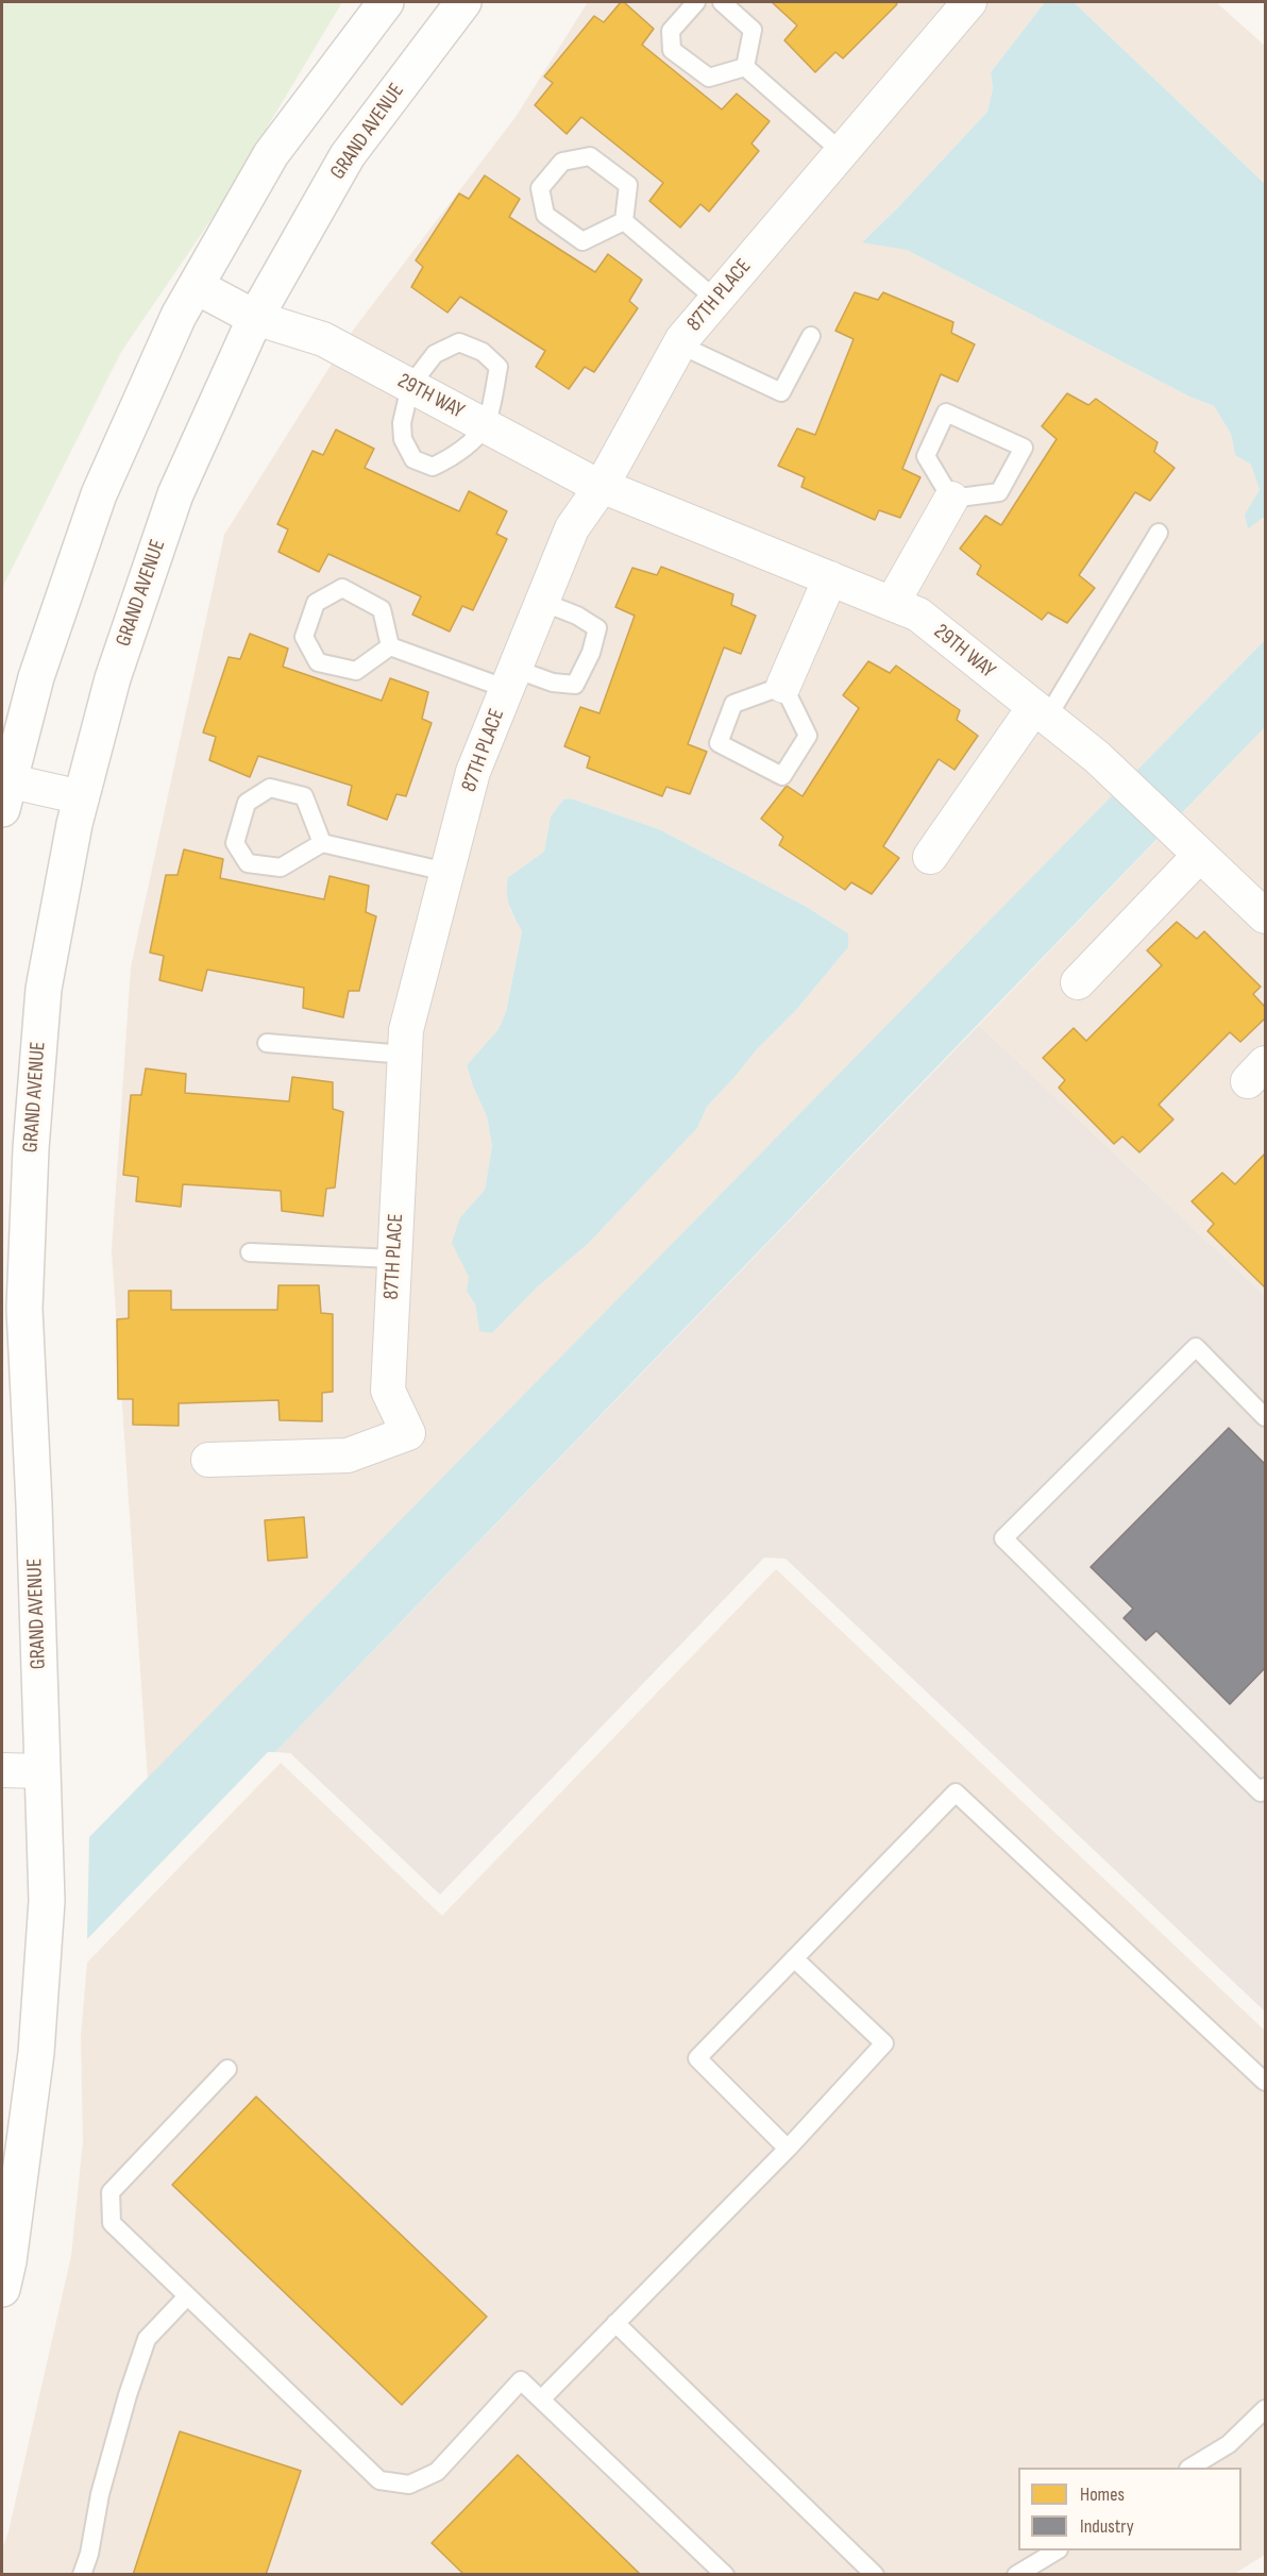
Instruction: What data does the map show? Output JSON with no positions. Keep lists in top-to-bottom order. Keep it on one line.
{"streets":{"street":["GRAND AVENUE","87TH PLACE","29TH WAY"]},"crossings":[["GRAND AVENUE","29TH WAY"],["87TH PLACE","29TH WAY"]],"legend":["Homes","Industry"]}
